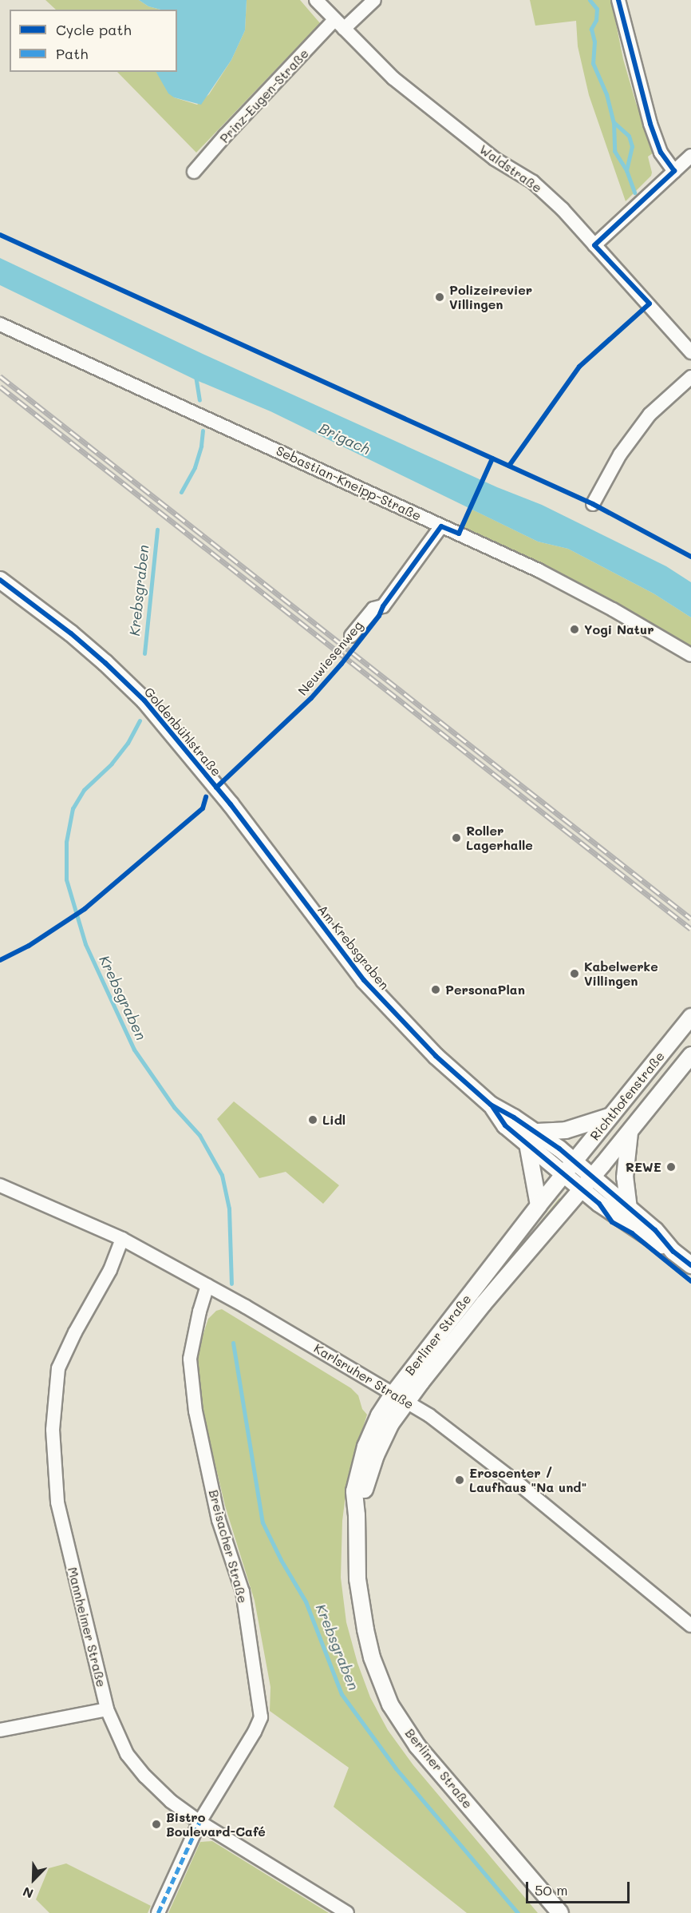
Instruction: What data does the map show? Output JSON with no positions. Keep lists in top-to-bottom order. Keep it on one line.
{"streets":{"street":["Prinz-Eugen-Straße","Waldstraße","Sebastian-Kneipp-Straße","Neuwiesenweg","Goldenbühlstraße","Am Krebsgraben","Richthofenstraße","Berliner Straße","Karlsruher Straße","Breisacher Straße","Mannheimer Straße"]},"crossings":[["Prinz-Eugen-Straße","Waldstraße"],["Sebastian-Kneipp-Straße","Neuwiesenweg"],["Goldenbühlstraße","Am Krebsgraben"],["Am Krebsgraben","Richthofenstraße"],["Am Krebsgraben","Berliner Straße"],["Richthofenstraße","Berliner Straße"],["Berliner Straße","Karlsruher Straße"],["Karlsruher Straße","Breisacher Straße"],["Karlsruher Straße","Mannheimer Straße"],["Breisacher Straße","Mannheimer Straße"]],"water":["Brigach","Krebsgraben"],"places":["Polizeirevier Villingen","Yogi Natur","Roller Lagerhalle","Kabelwerke Villingen","PersonaPlan","Lidl","REWE","Eroscenter / Laufhaus \"Na und\"","Bistro Boulevard-Café"],"legend":["Cycle path","Path"],"scale_bar":"50 m","north":"bottom left"}
